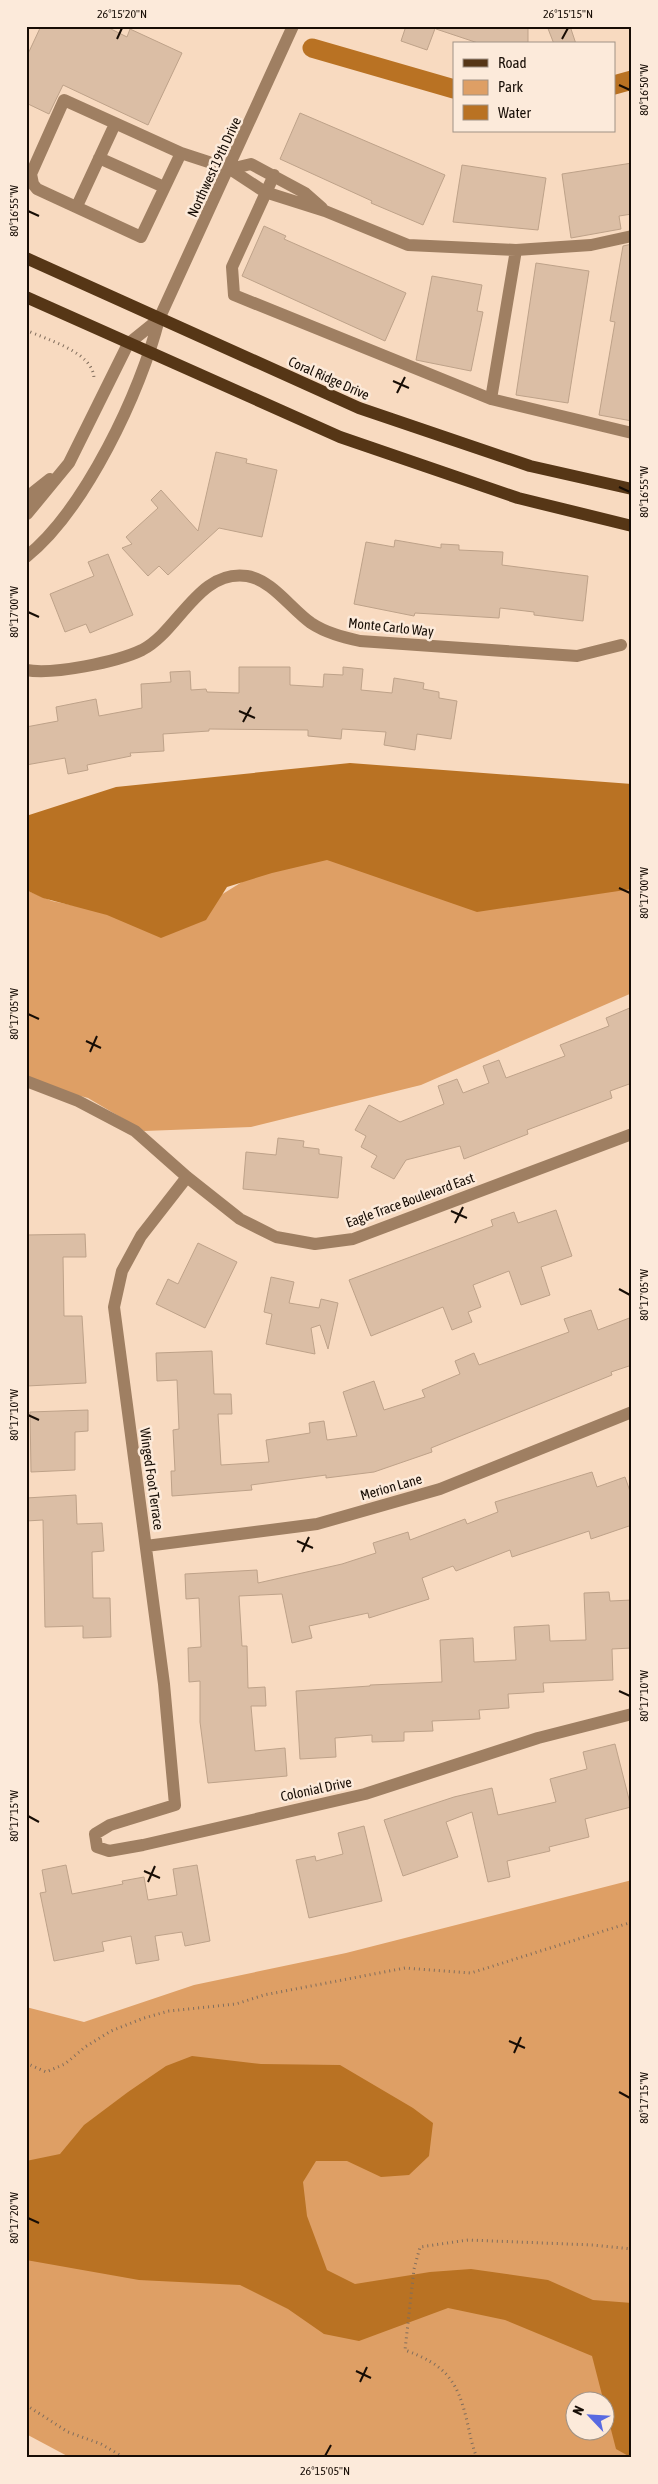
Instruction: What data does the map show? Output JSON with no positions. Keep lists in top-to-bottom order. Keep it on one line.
{"streets":{"main road":["Coral Ridge Drive"],"street":["Northwest 19th Drive","Monte Carlo Way","Eagle Trace Boulevard East","Winged Foot Terrace","Merion Lane","Colonial Drive"]},"crossings":[["Northwest 19th Drive","Coral Ridge Drive"],["Eagle Trace Boulevard East","Winged Foot Terrace"],["Winged Foot Terrace","Merion Lane"],["Winged Foot Terrace","Colonial Drive"]],"legend":["Road","Park","Water"],"north":"top left","coordinates":["26°15'20\"N","26°15'15\"N","80°16'50\"W","80°16'55\"W","80°17'00\"W","80°17'05\"W","80°17'10\"W","80°17'15\"W","80°17'20\"W","26°15'05\"N"]}
